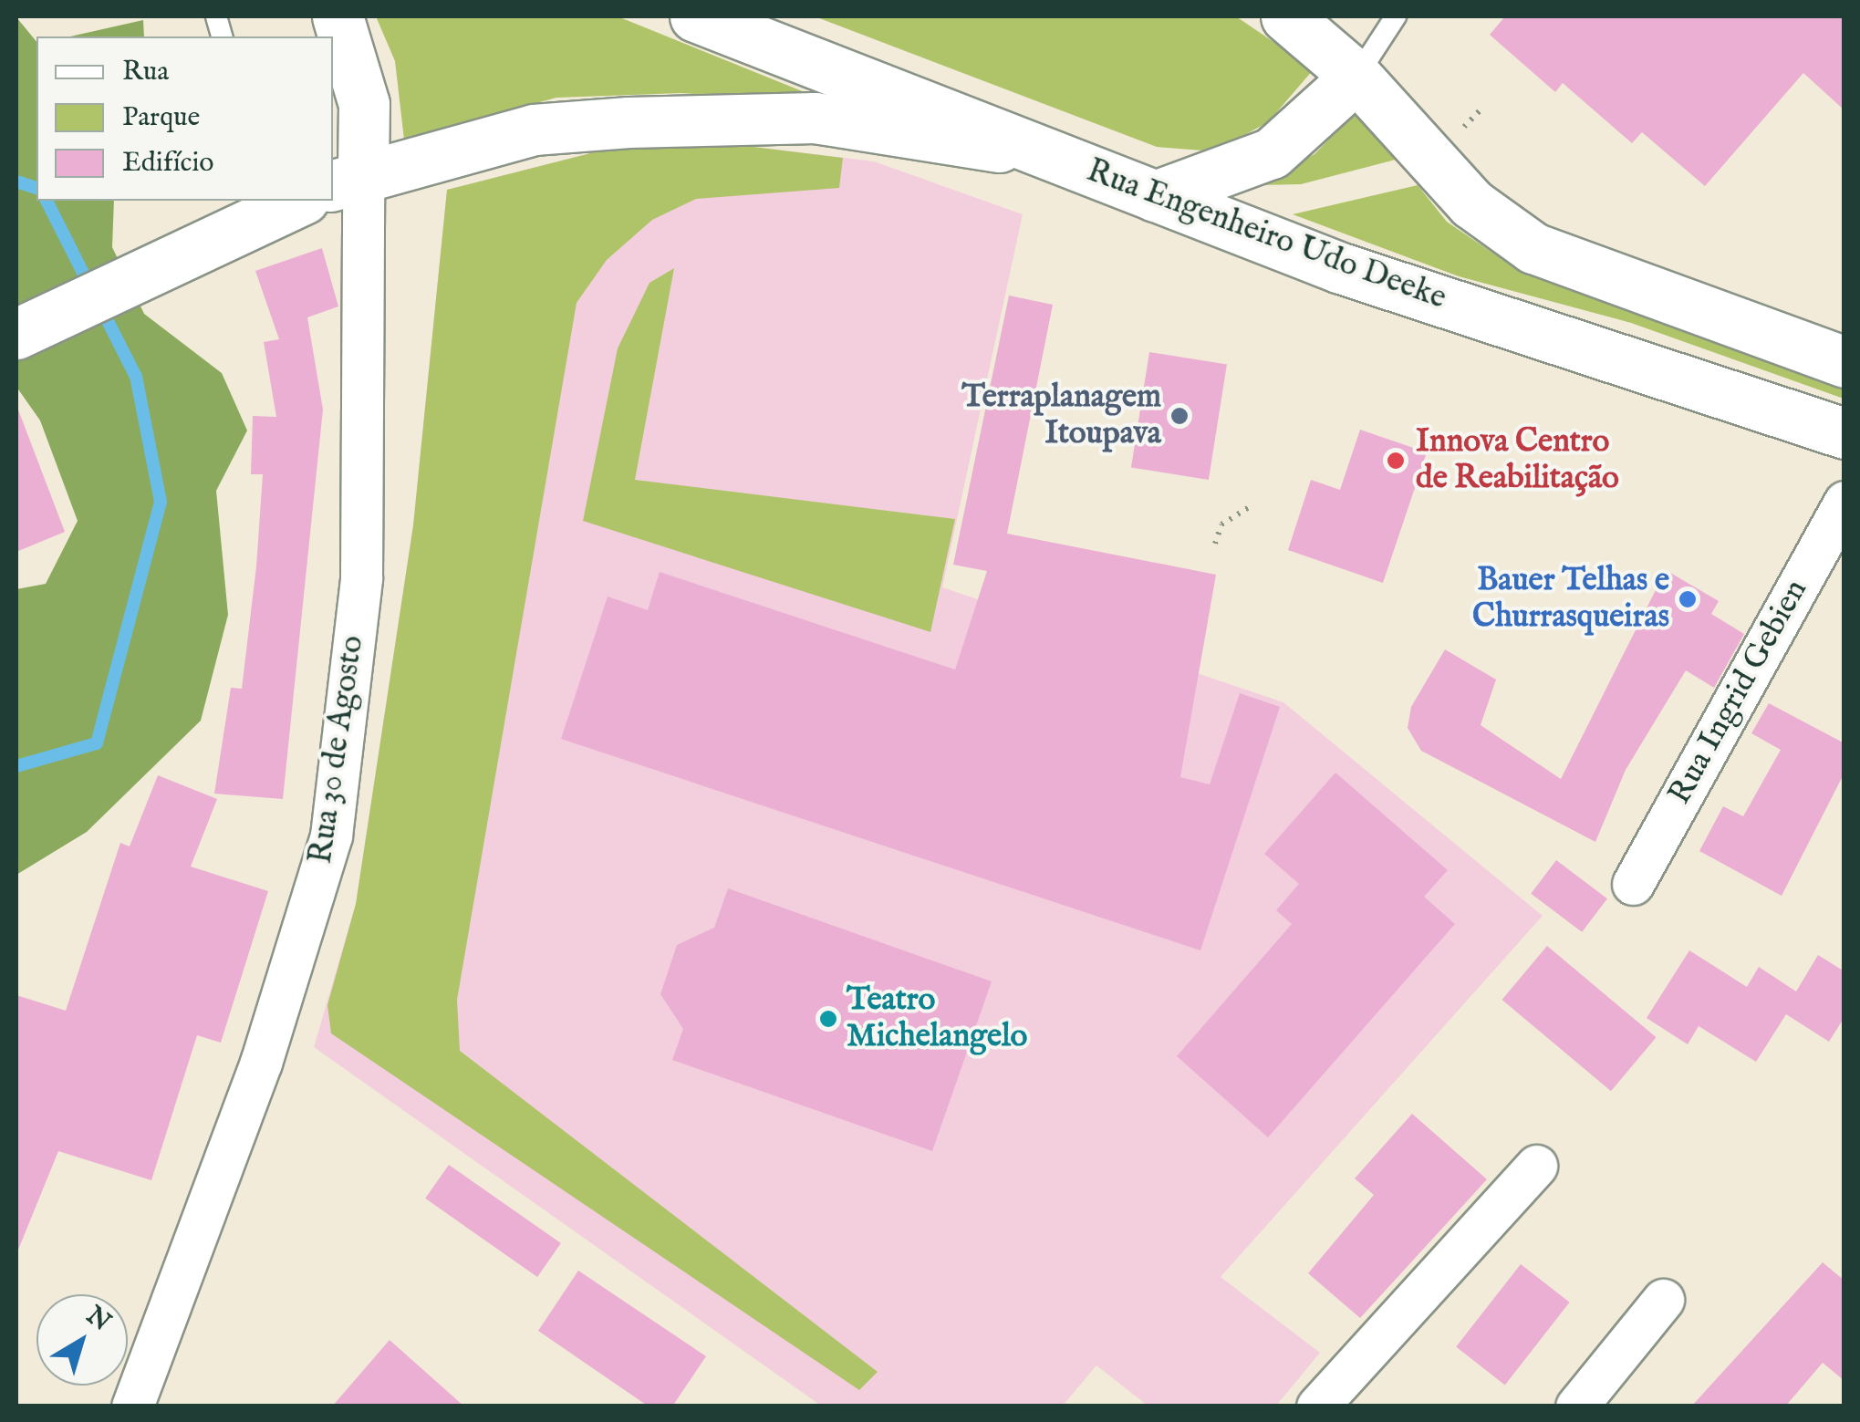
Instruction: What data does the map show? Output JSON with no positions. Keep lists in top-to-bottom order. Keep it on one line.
{"streets":{"main road":["Rua Engenheiro Udo Deeke"],"street":["Rua Ingrid Gebien","Rua 30 de Agosto"]},"places":["Terraplanagem Itoupava","Innova Centro de Reabilitação","Bauer Telhas e Churrasqueiras","Teatro Michelangelo"],"legend":["Rua","Parque","Edifício"],"north":"top right"}
